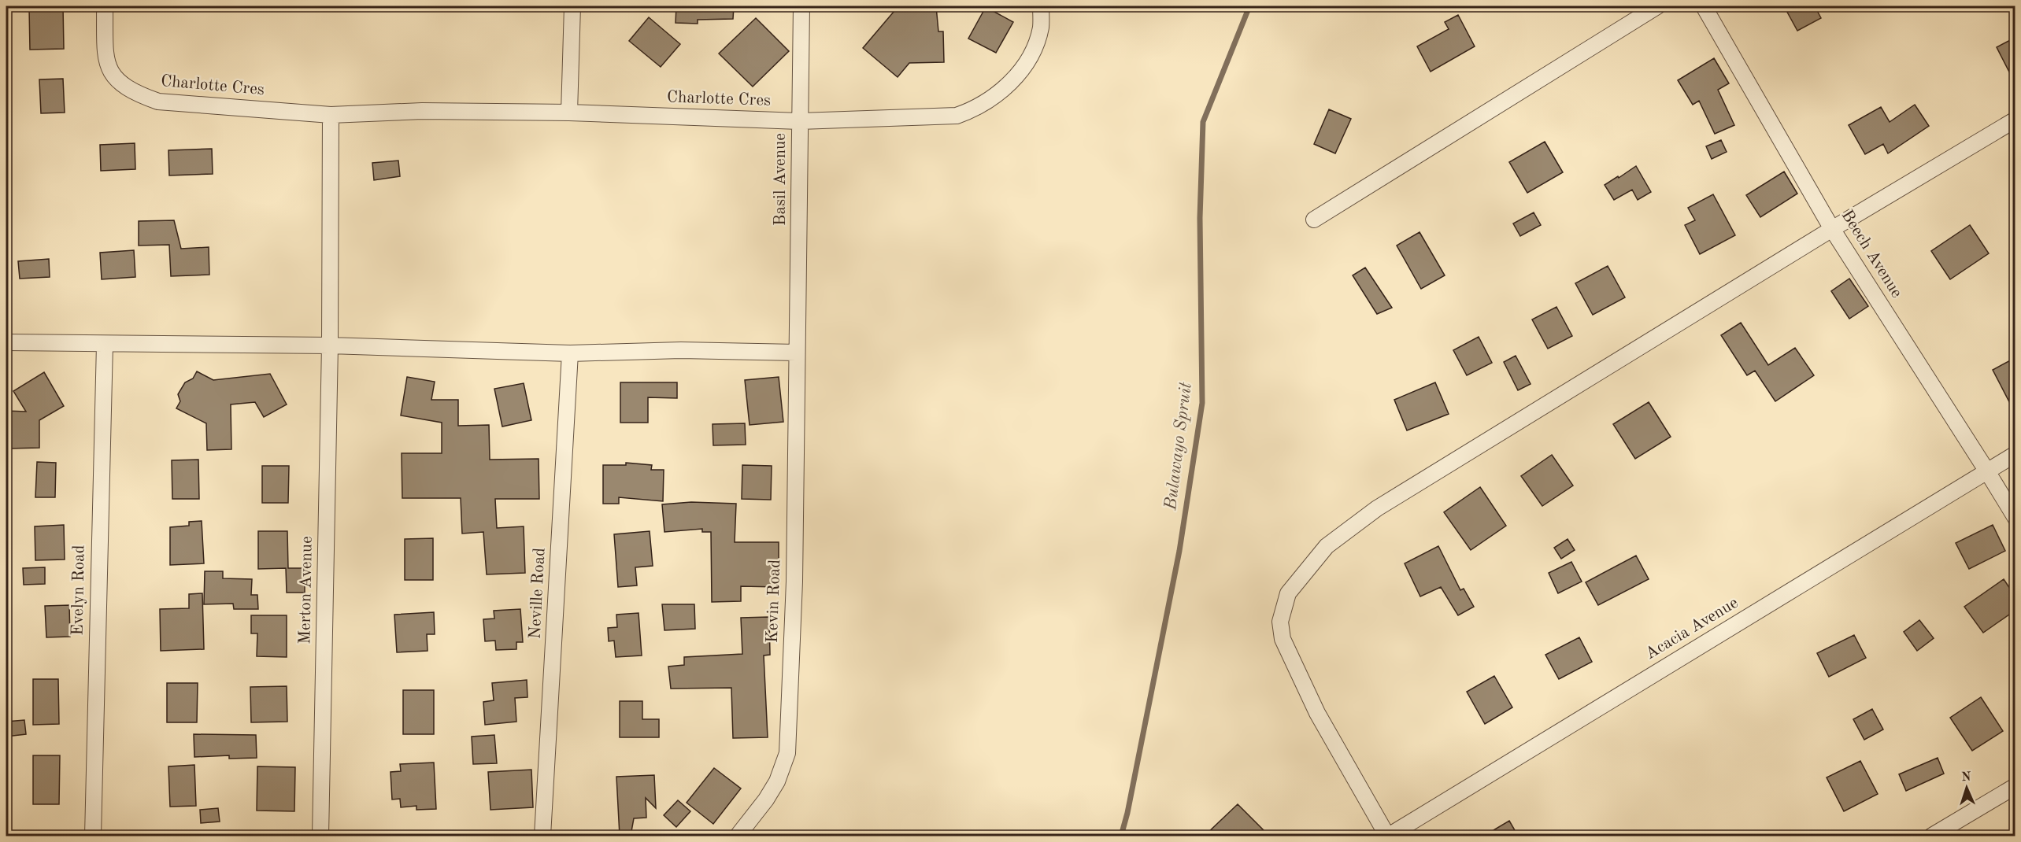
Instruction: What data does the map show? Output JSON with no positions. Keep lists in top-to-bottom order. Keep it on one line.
{"streets":{"street":["Charlotte Cres","Basil Avenue","Beech Avenue","Evelyn Road","Merton Avenue","Neville Road","Kevin Road","Acacia Avenue"]},"crossings":[["Charlotte Cres","Basil Avenue"],["Basil Avenue","Kevin Road"],["Beech Avenue","Acacia Avenue"]],"water":["Bulawayo Spruit"],"north":"top"}
